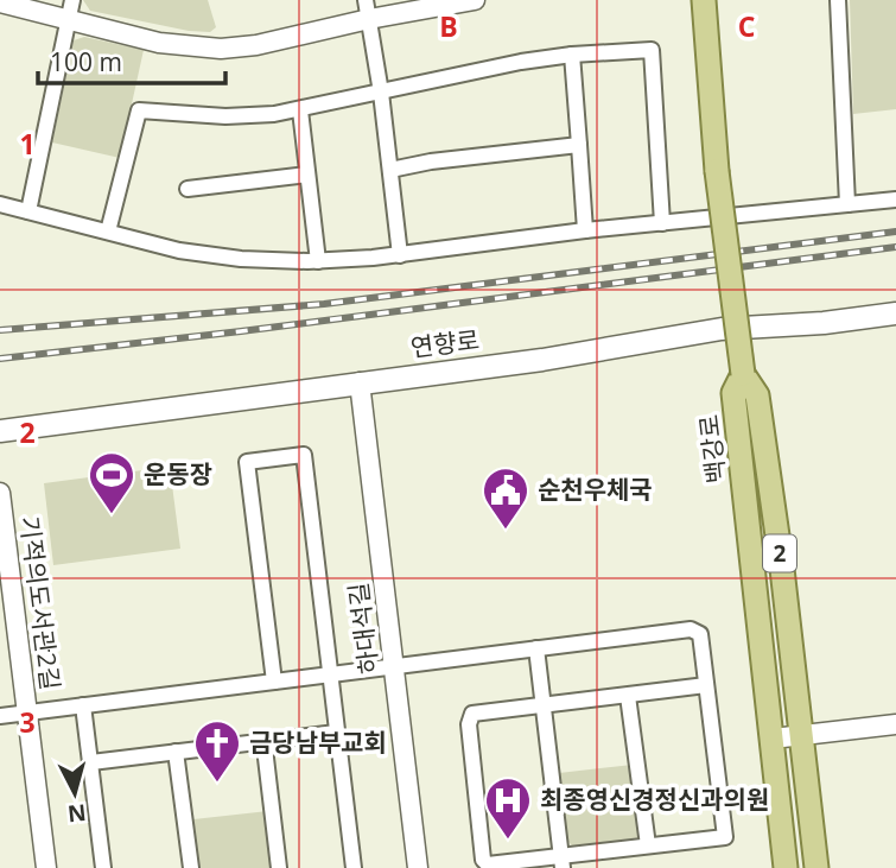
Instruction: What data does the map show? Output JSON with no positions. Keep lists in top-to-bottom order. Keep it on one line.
{"streets":{"main road":["연향로","백강로","2"],"street":["기적의도서관2길","하대석길"]},"crossings":[["연향로","하대석길"],["백강로","2"]],"places":{"sports":["운동장"],"public building":["순천우체국"],"church":["금당남부교회"],"hospital":["최종영신경정신과의원"]},"scale_bar":"100 m","north":"bottom","grid":{"columns":["B","C"],"rows":["1","2","3"]}}
